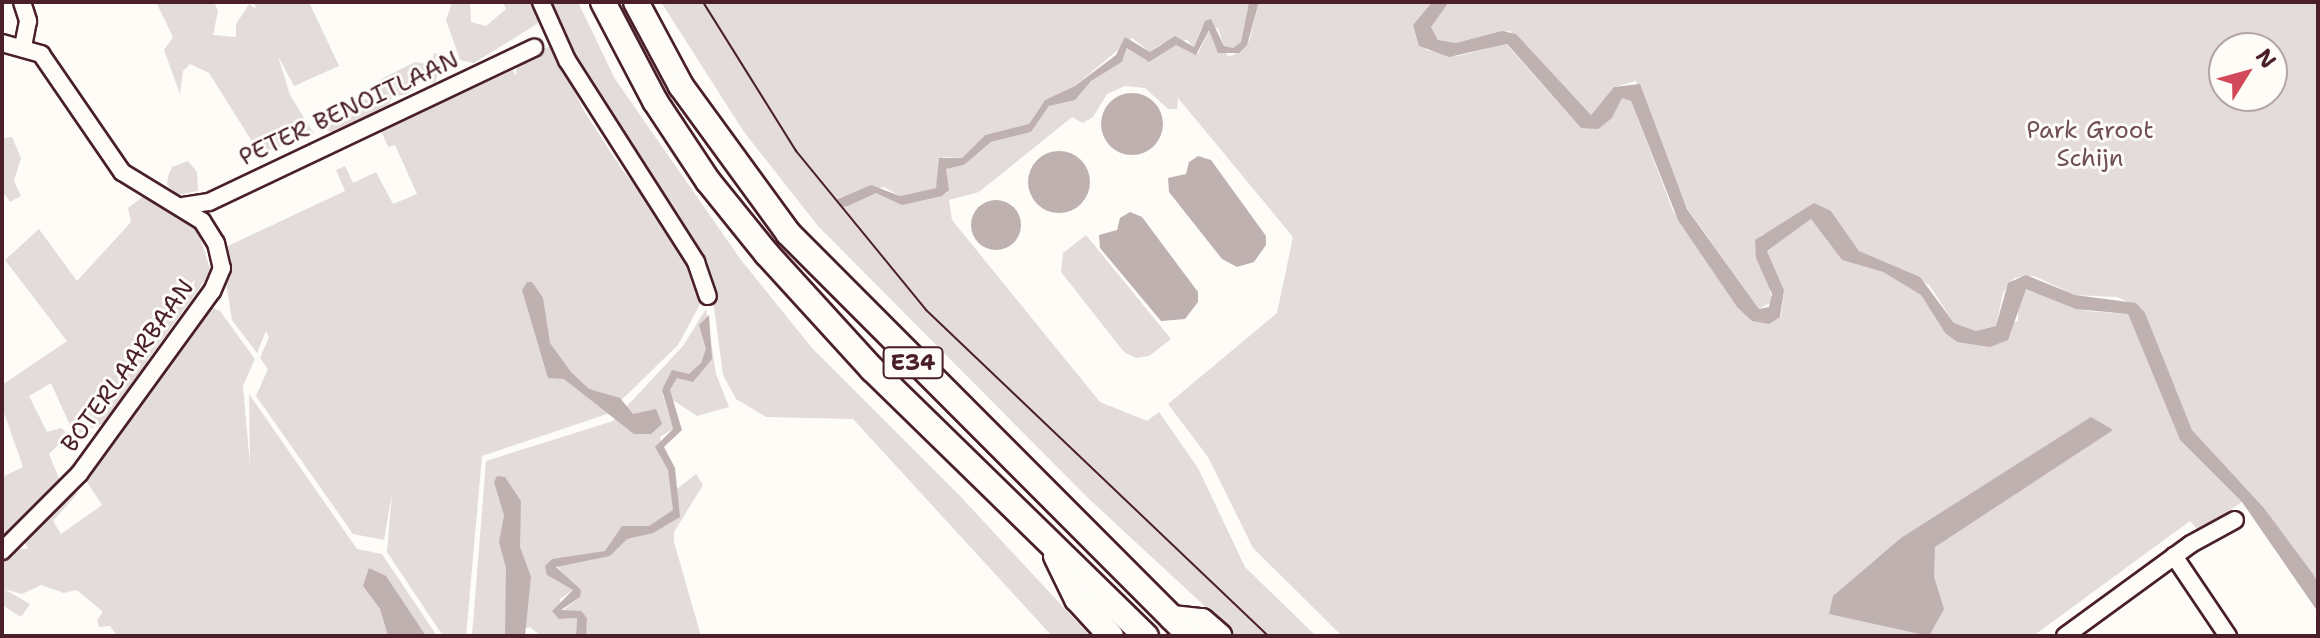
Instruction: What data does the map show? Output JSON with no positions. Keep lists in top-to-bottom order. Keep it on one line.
{"streets":{"highway":["E34"],"street":["PETER BENOITLAAN","BOTERLAARBAAN"]},"crossings":[["PETER BENOITLAAN","BOTERLAARBAAN"]],"parks":["Park Groot Schijn"],"north":"top right"}
